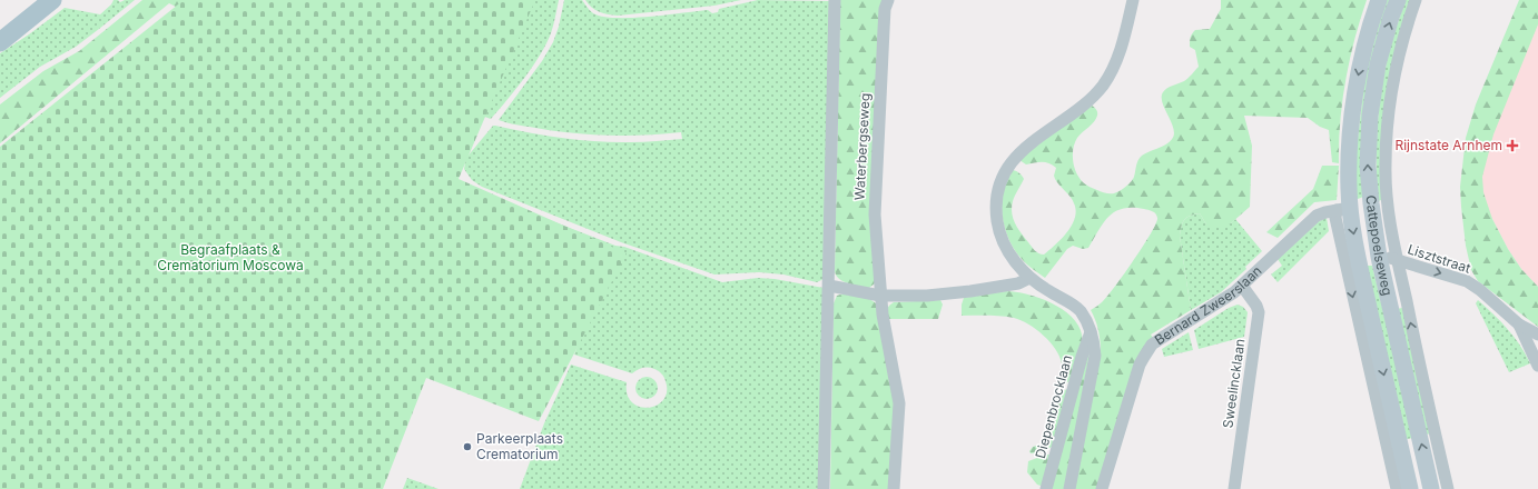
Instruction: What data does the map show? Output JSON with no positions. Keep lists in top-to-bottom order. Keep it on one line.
{"streets":{"street":["Waterbergseweg","Cattepoelseweg","Lisztstraat","Bernard Zweerslaan","Sweelincklaan","Diepenbrocklaan"]},"crossings":[["Cattepoelseweg","Lisztstraat"],["Cattepoelseweg","Bernard Zweerslaan"],["Bernard Zweerslaan","Sweelincklaan"]],"one_way":["Lisztstraat"],"parks":["Begraafplaats & Crematorium Moscowa"],"places":{"health":["Rijnstate Arnhem"],"other":["Parkeerplaats Crematorium"]}}
